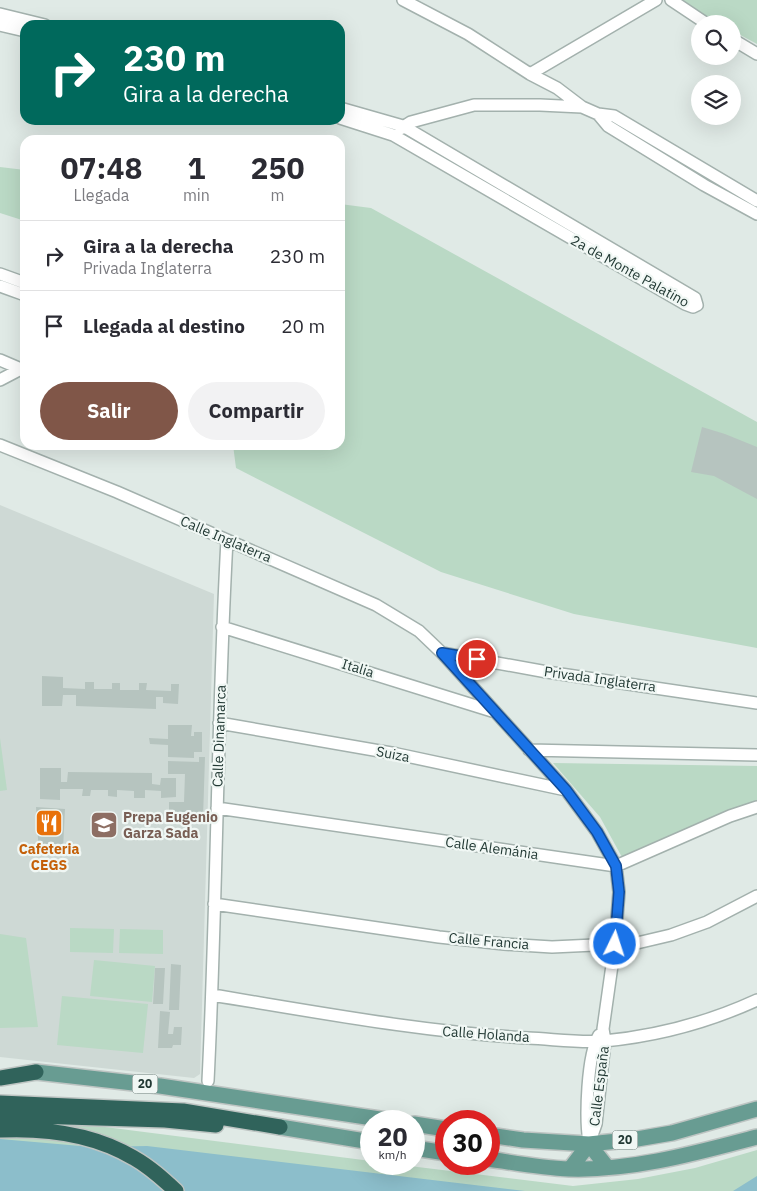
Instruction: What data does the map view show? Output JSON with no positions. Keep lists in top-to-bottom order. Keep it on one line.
{"streets":{"highway":["20"],"street":["2a de Monte Palatino","Calle Inglaterra","Italia","Privada Inglaterra","Calle Dinamarca","Suiza","Calle Alemánia","Calle Francia","Calle Holanda","Calle España"]},"crossings":[["Calle Inglaterra","Privada Inglaterra"],["Calle Inglaterra","Calle Dinamarca"],["Calle Inglaterra","Calle España"],["Italia","Calle Dinamarca"],["Italia","Calle España"],["Privada Inglaterra","Calle España"],["Calle Dinamarca","Suiza"],["Calle Dinamarca","Calle Alemánia"],["Calle Dinamarca","Calle Francia"],["Calle Dinamarca","Calle Holanda"],["Suiza","Calle España"],["Calle Alemánia","Calle España"],["Calle Francia","Calle España"],["Calle Holanda","Calle España"],["20","Calle España"]],"places":{"restaurant":["Cafeteria CEGS"],"school or university":["Prepa Eugenio Garza Sada"]},"page":{"turn":["230 m","Gira a la derecha"],"eta":["07:48","Llegada","1","min","250","m"],"list":[{"name":"Gira a la derecha","note":"Privada Inglaterra","value":"230 m"},{"name":"Llegada al destino","value":"20 m"}],"buttons":["Salir","Compartir"],"speed":"20 km/h","limit":"30"}}
